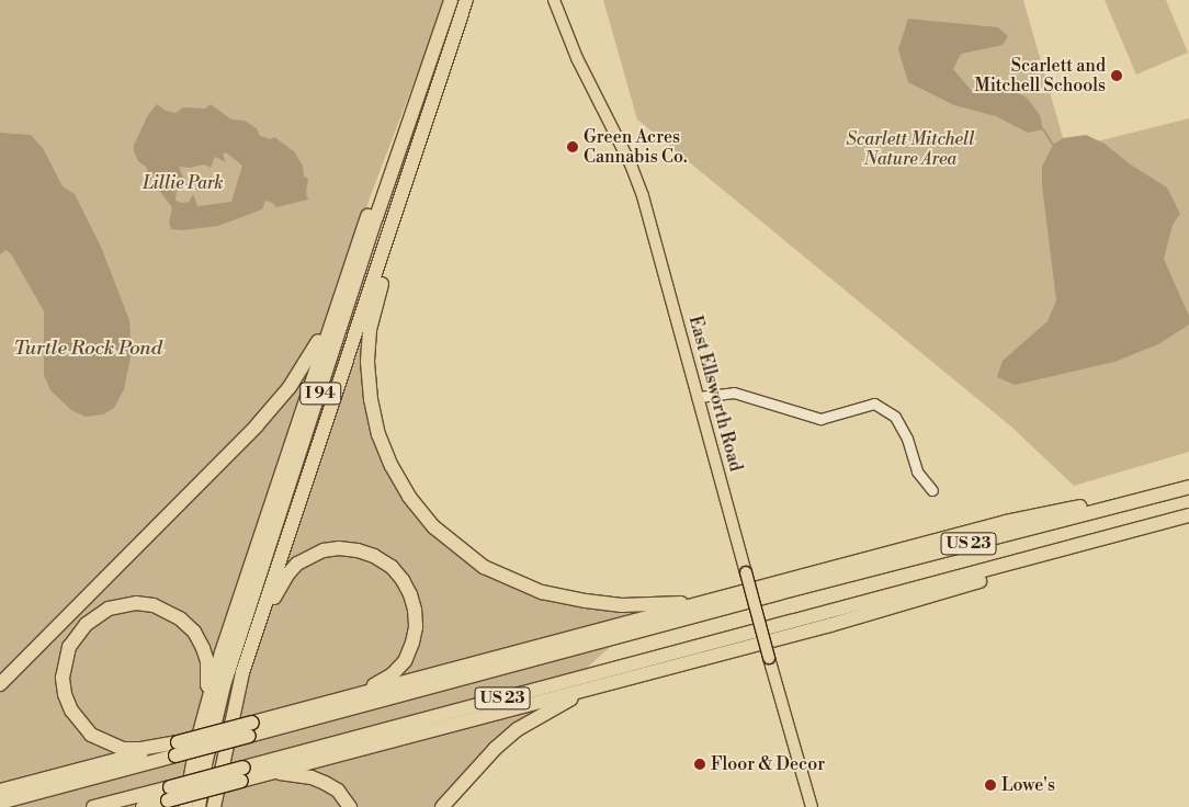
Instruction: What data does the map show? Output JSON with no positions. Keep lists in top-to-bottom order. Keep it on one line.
{"streets":{"highway":["I 94","US 23"],"main road":["East Ellsworth Road"]},"water":["Turtle Rock Pond"],"parks":["Scarlett Mitchell Nature Area","Lillie Park"],"places":["Scarlett and Mitchell Schools","Green Acres Cannabis Co.","Floor & Decor","Lowe's"]}
